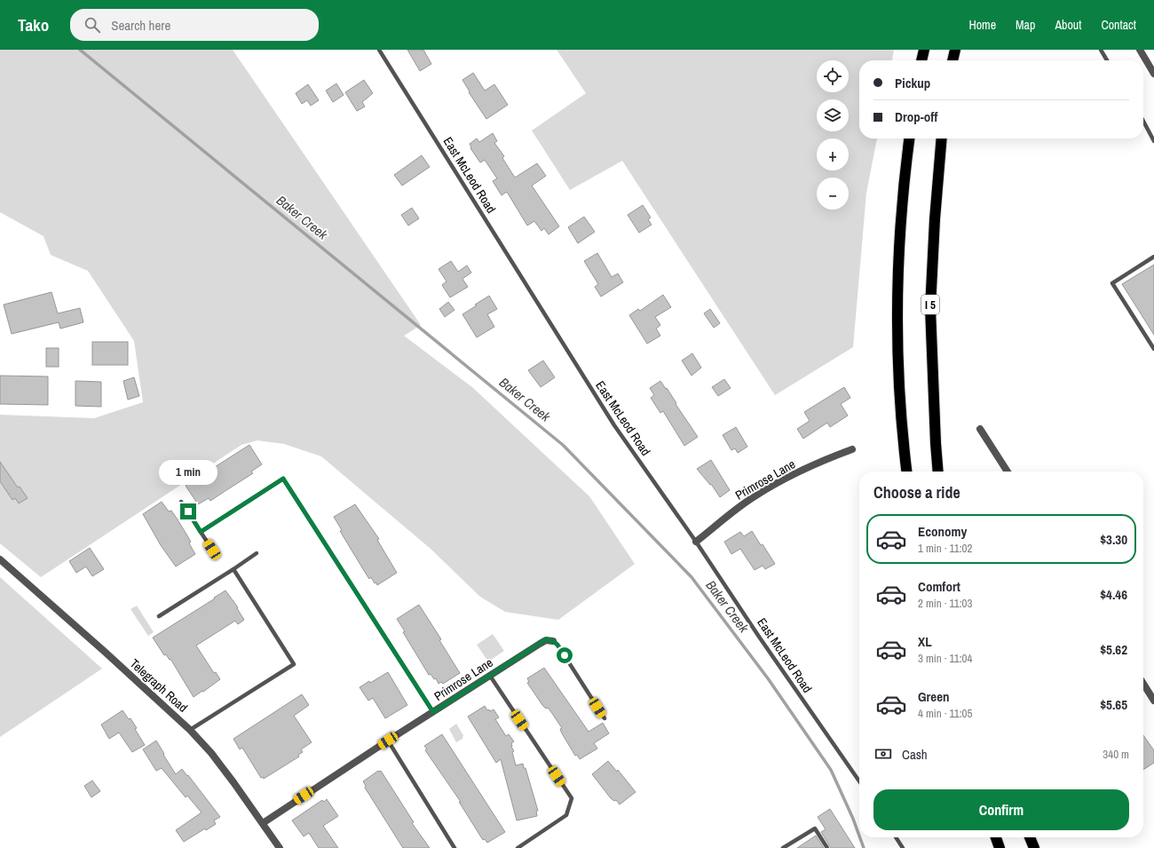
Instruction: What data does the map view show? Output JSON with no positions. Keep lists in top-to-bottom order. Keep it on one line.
{"streets":{"highway":["I 5"],"street":["Primrose Lane","Telegraph Road"],"lane":["East McLeod Road"]},"crossings":[["East McLeod Road","Primrose Lane"],["Primrose Lane","Telegraph Road"]],"water":["Baker Creek"],"page":{"header":"Tako","search":"Search here","nav":["Home","Map","About","Contact"],"map_buttons":["+","−"],"banner":["Pickup","Drop-off"],"bubble":"1 min","heading":"Choose a ride","list":[{"name":"Economy","note":"1 min · 11:02","value":"$3.30"},{"name":"Comfort","note":"2 min · 11:03","value":"$4.46"},{"name":"XL","note":"3 min · 11:04","value":"$5.62"},{"name":"Green","note":"4 min · 11:05","value":"$5.65"}],"pay":["Cash","340 m"],"buttons":"Confirm"}}
